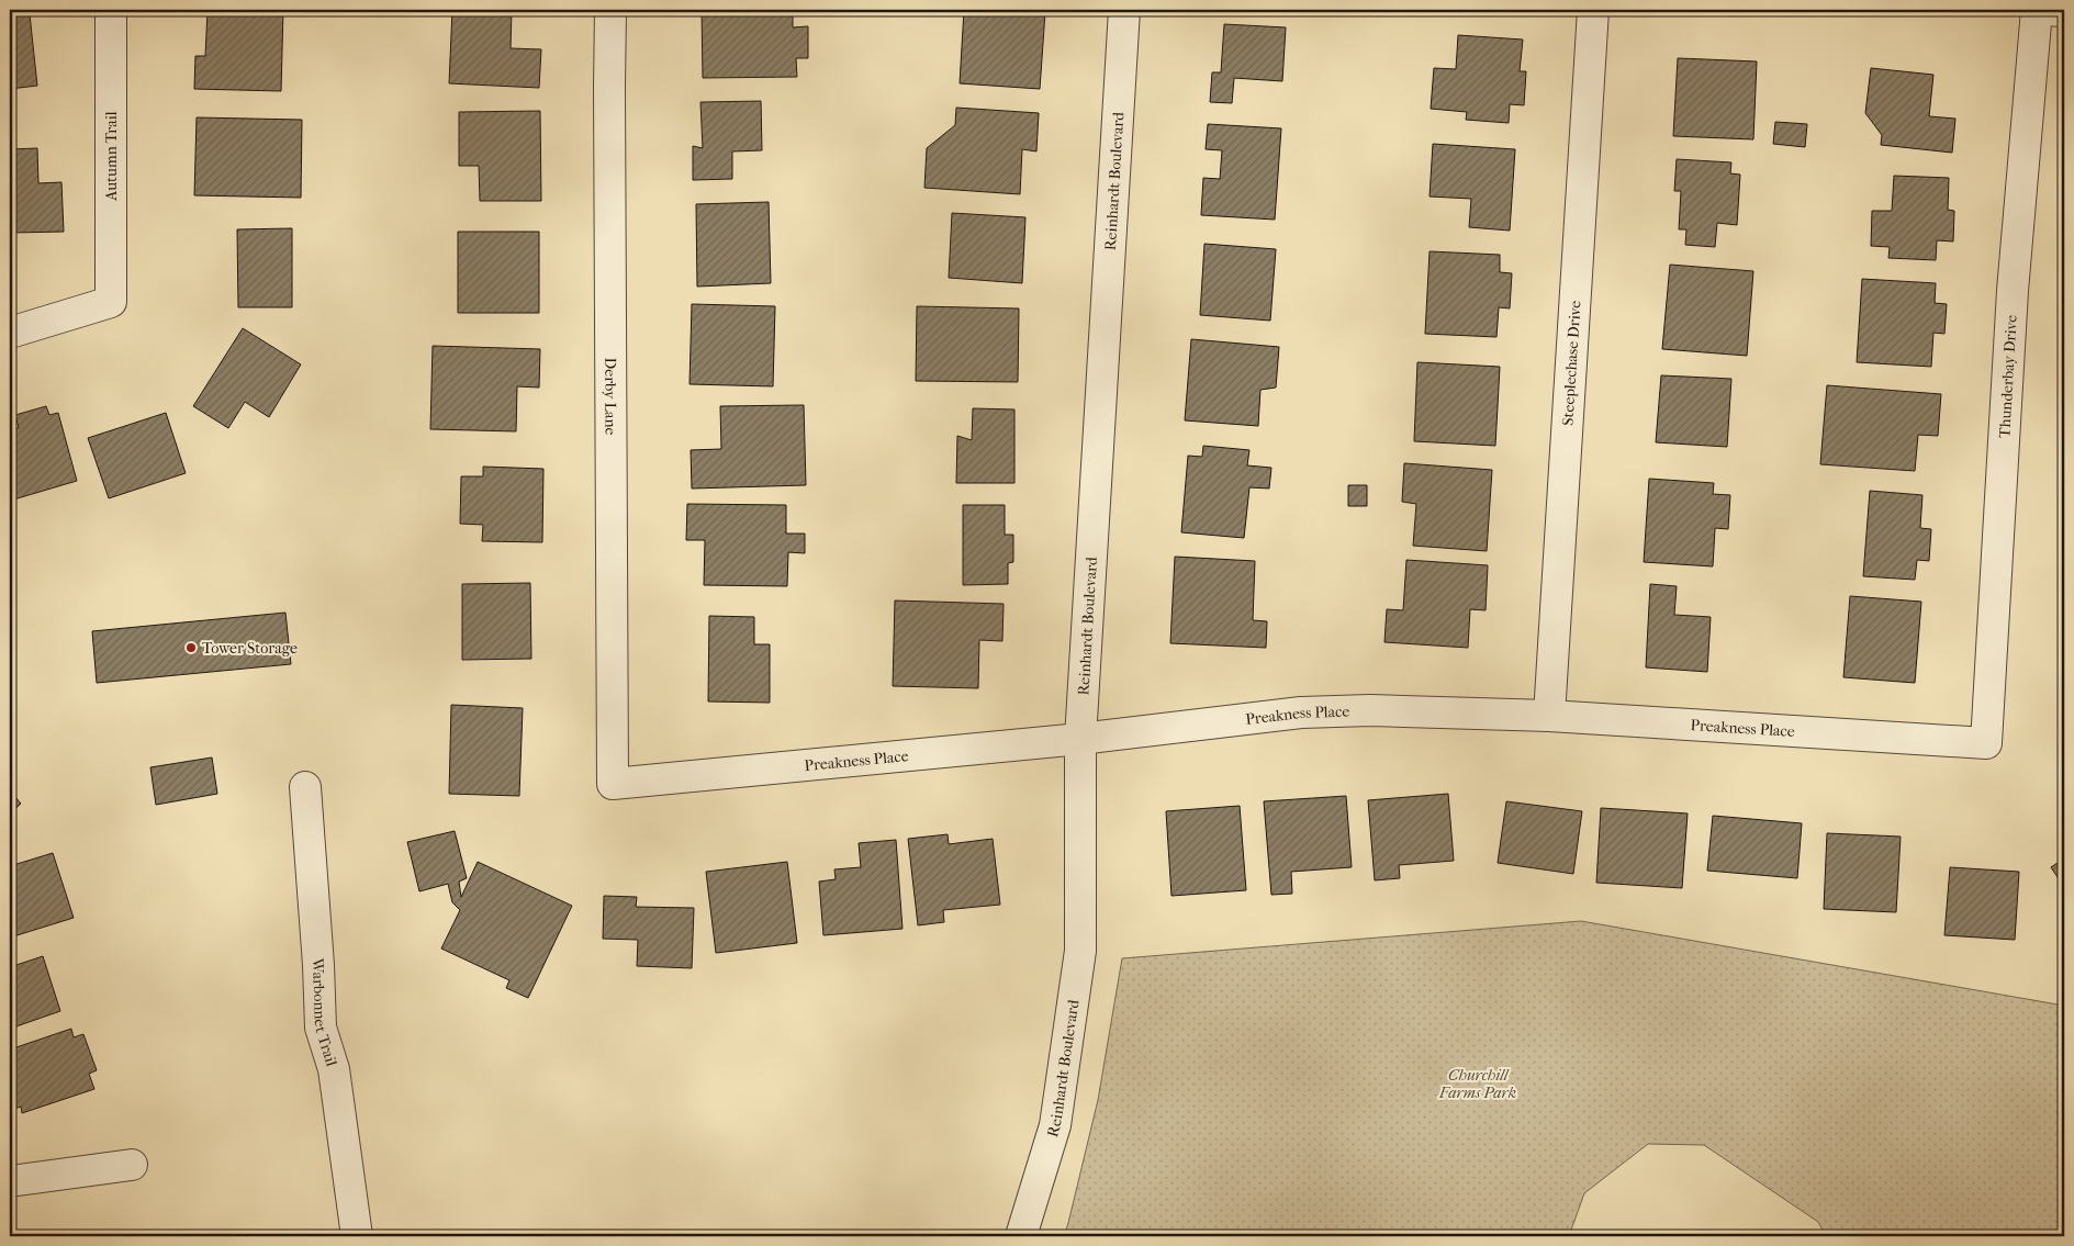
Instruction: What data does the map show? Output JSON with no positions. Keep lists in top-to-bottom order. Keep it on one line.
{"streets":{"street":["Autumn Trail","Reinhardt Boulevard","Steeplechase Drive","Thunderbay Drive","Derby Lane","Preakness Place","Warbonnet Trail"]},"crossings":[["Reinhardt Boulevard","Preakness Place"],["Steeplechase Drive","Preakness Place"],["Thunderbay Drive","Preakness Place"],["Derby Lane","Preakness Place"]],"parks":["Churchill Farms Park"],"places":["Tower Storage"]}
